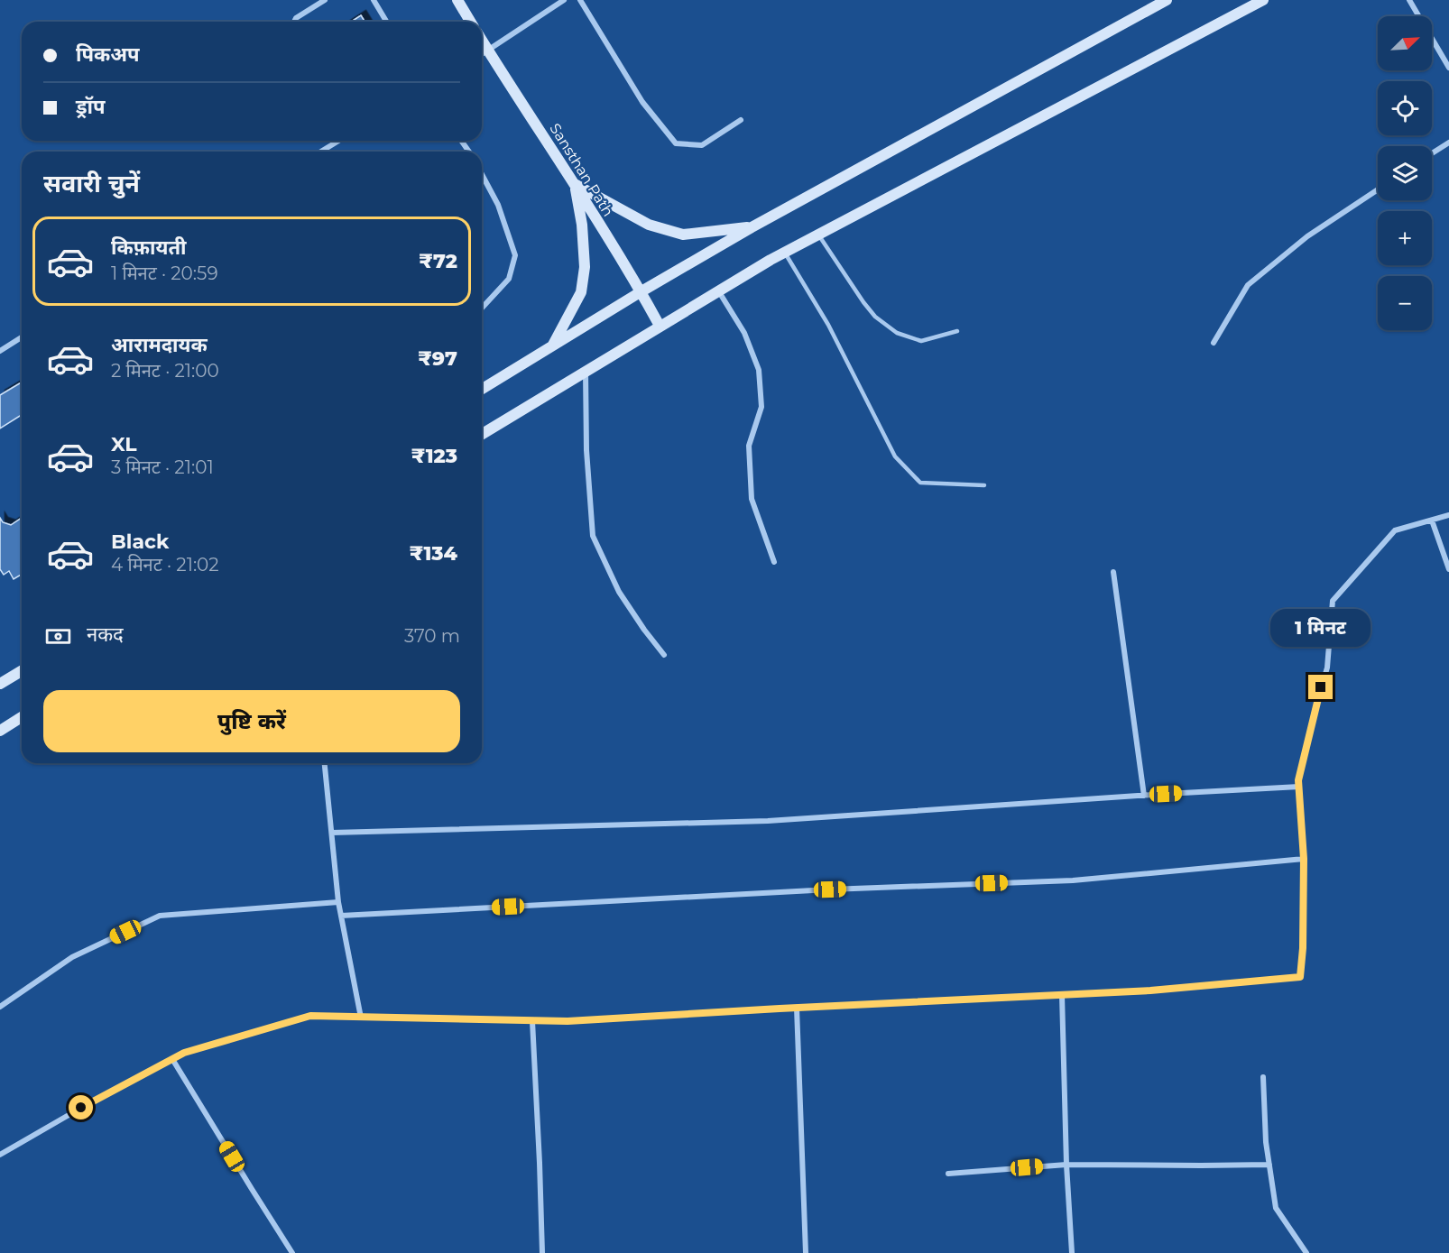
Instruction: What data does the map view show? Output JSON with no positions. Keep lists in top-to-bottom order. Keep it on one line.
{"streets":{"main road":["Sansthan Path"]},"north":"top right","page":{"map_buttons":["+","−"],"banner":["पिकअप","ड्रॉप"],"heading":"सवारी चुनें","list":[{"name":"किफ़ायती","note":"1 मिनट · 20:59","value":"₹72"},{"name":"आरामदायक","note":"2 मिनट · 21:00","value":"₹97"},{"name":"XL","note":"3 मिनट · 21:01","value":"₹123"},{"name":"Black","note":"4 मिनट · 21:02","value":"₹134"}],"pay":["नकद","370 m"],"bubble":"1 मिनट","buttons":"पुष्टि करें"}}
